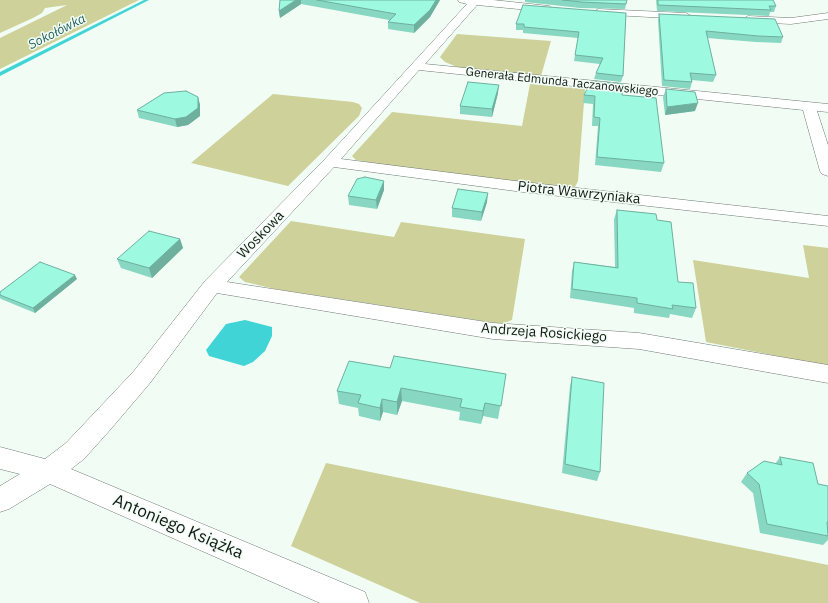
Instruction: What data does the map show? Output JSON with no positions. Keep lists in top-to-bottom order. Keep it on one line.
{"streets":{"street":["Generała Edmunda Taczanowskiego","Piotra Wawrzyniaka","Woskowa","Andrzeja Rosickiego","Antoniego Książka"]},"crossings":[["Generała Edmunda Taczanowskiego","Woskowa"],["Piotra Wawrzyniaka","Woskowa"],["Woskowa","Andrzeja Rosickiego"],["Woskowa","Antoniego Książka"]],"water":["Sokołówka"]}
